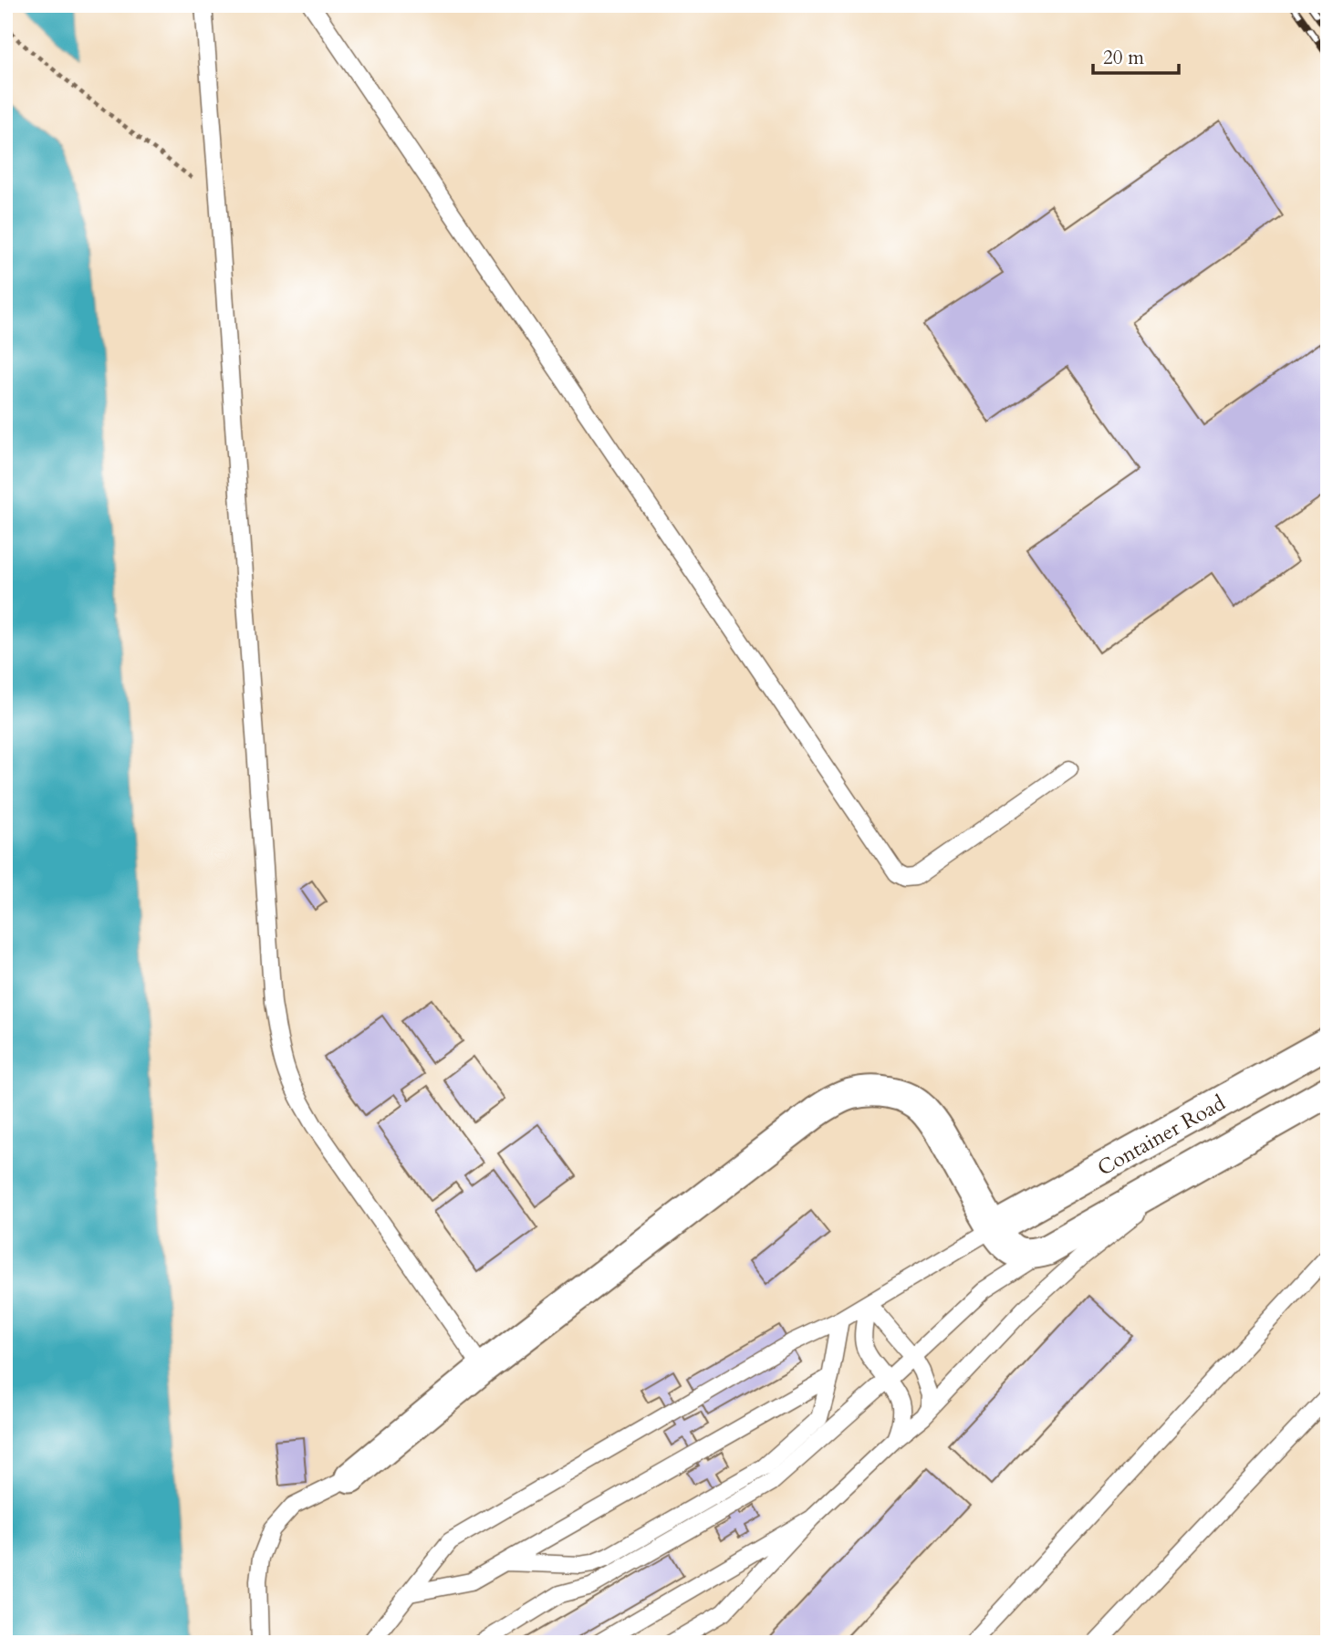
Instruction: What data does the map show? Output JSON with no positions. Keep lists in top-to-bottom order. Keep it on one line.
{"streets":{"street":["Container Road"]},"scale_bar":"20 m"}
